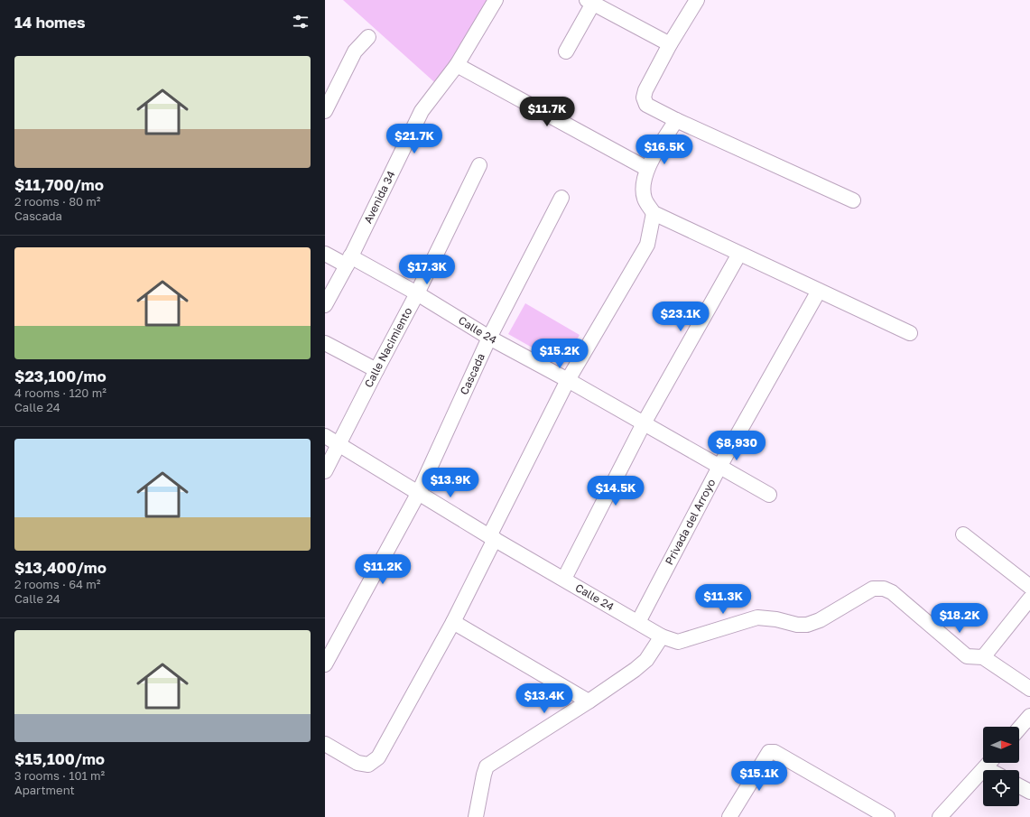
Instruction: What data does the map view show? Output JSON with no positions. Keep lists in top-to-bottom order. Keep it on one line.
{"streets":{"street":["Avenida 34","Calle 24","Calle Nacimiento","Cascada","Privada del Arroyo"]},"crossings":[["Avenida 34","Calle 24"],["Calle 24","Calle Nacimiento"],["Calle 24","Cascada"],["Calle 24","Privada del Arroyo"]],"north":"right","page":{"heading":"14 homes","list":[{"name":"$11,700/mo","note":"2 rooms · 80 m² · Cascada"},{"name":"$23,100/mo","note":"4 rooms · 120 m² · Calle 24"},{"name":"$13,400/mo","note":"2 rooms · 64 m² · Calle 24"},{"name":"$15,100/mo","note":"3 rooms · 101 m² · Apartment"}],"price":["$11.7K","$21.7K","$16.5K","$17.3K","$23.1K","$15.2K","$8,930","$13.9K","$14.5K","$11.2K","$11.3K","$18.2K","$13.4K","$15.1K"]}}
